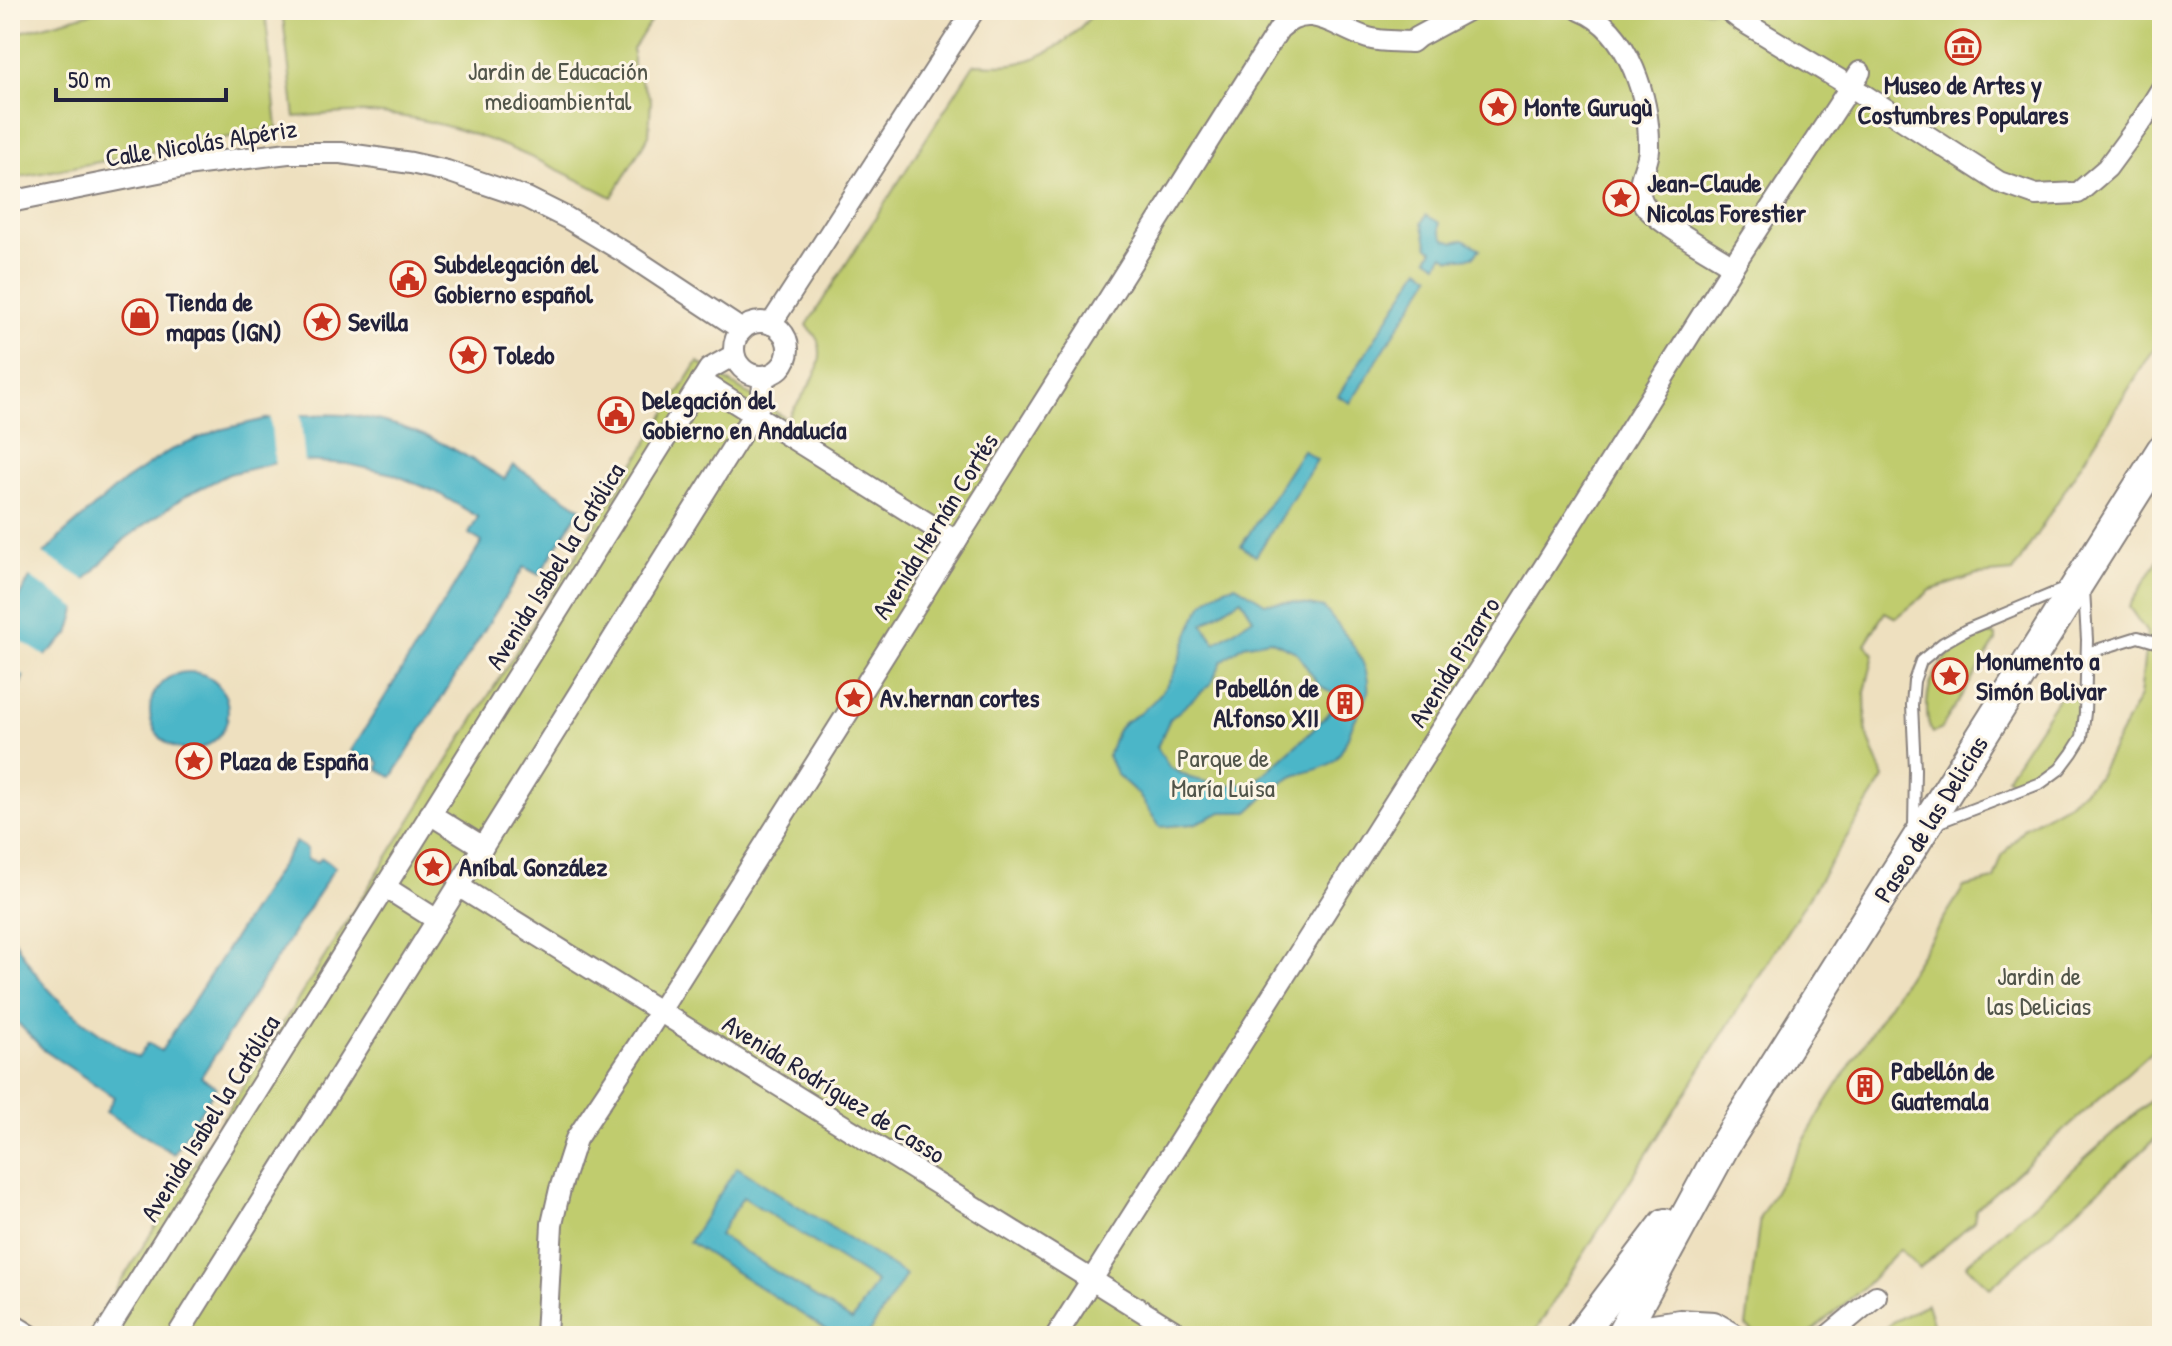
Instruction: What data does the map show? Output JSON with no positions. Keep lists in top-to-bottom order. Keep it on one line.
{"streets":{"main road":["Paseo de las Delicias"],"street":["Calle Nicolás Alpériz","Avenida Hernán Cortés","Avenida Isabel la Católica","Avenida Pizarro","Avenida Rodríguez de Casso"]},"crossings":[["Calle Nicolás Alpériz","Avenida Isabel la Católica"],["Avenida Hernán Cortés","Avenida Rodríguez de Casso"],["Avenida Pizarro","Avenida Rodríguez de Casso"]],"parks":["Jardin de Educación medioambiental","Parque de María Luisa","Jardin de las Delicias"],"places":{"museum":["Museo de Artes y Costumbres Populares"],"place":["Monte Gurugù","Jean-Claude Nicolas Forestier","Sevilla","Toledo","Monumento a Simón Bolivar","Av.hernan cortes","Plaza de España","Aníbal González"],"public building":["Subdelegación del Gobierno español","Delegación del Gobierno en Andalucía"],"shop":["Tienda de mapas (IGN)"],"building":["Pabellón de Alfonso XII","Pabellón de Guatemala"]},"scale_bar":"50 m"}
